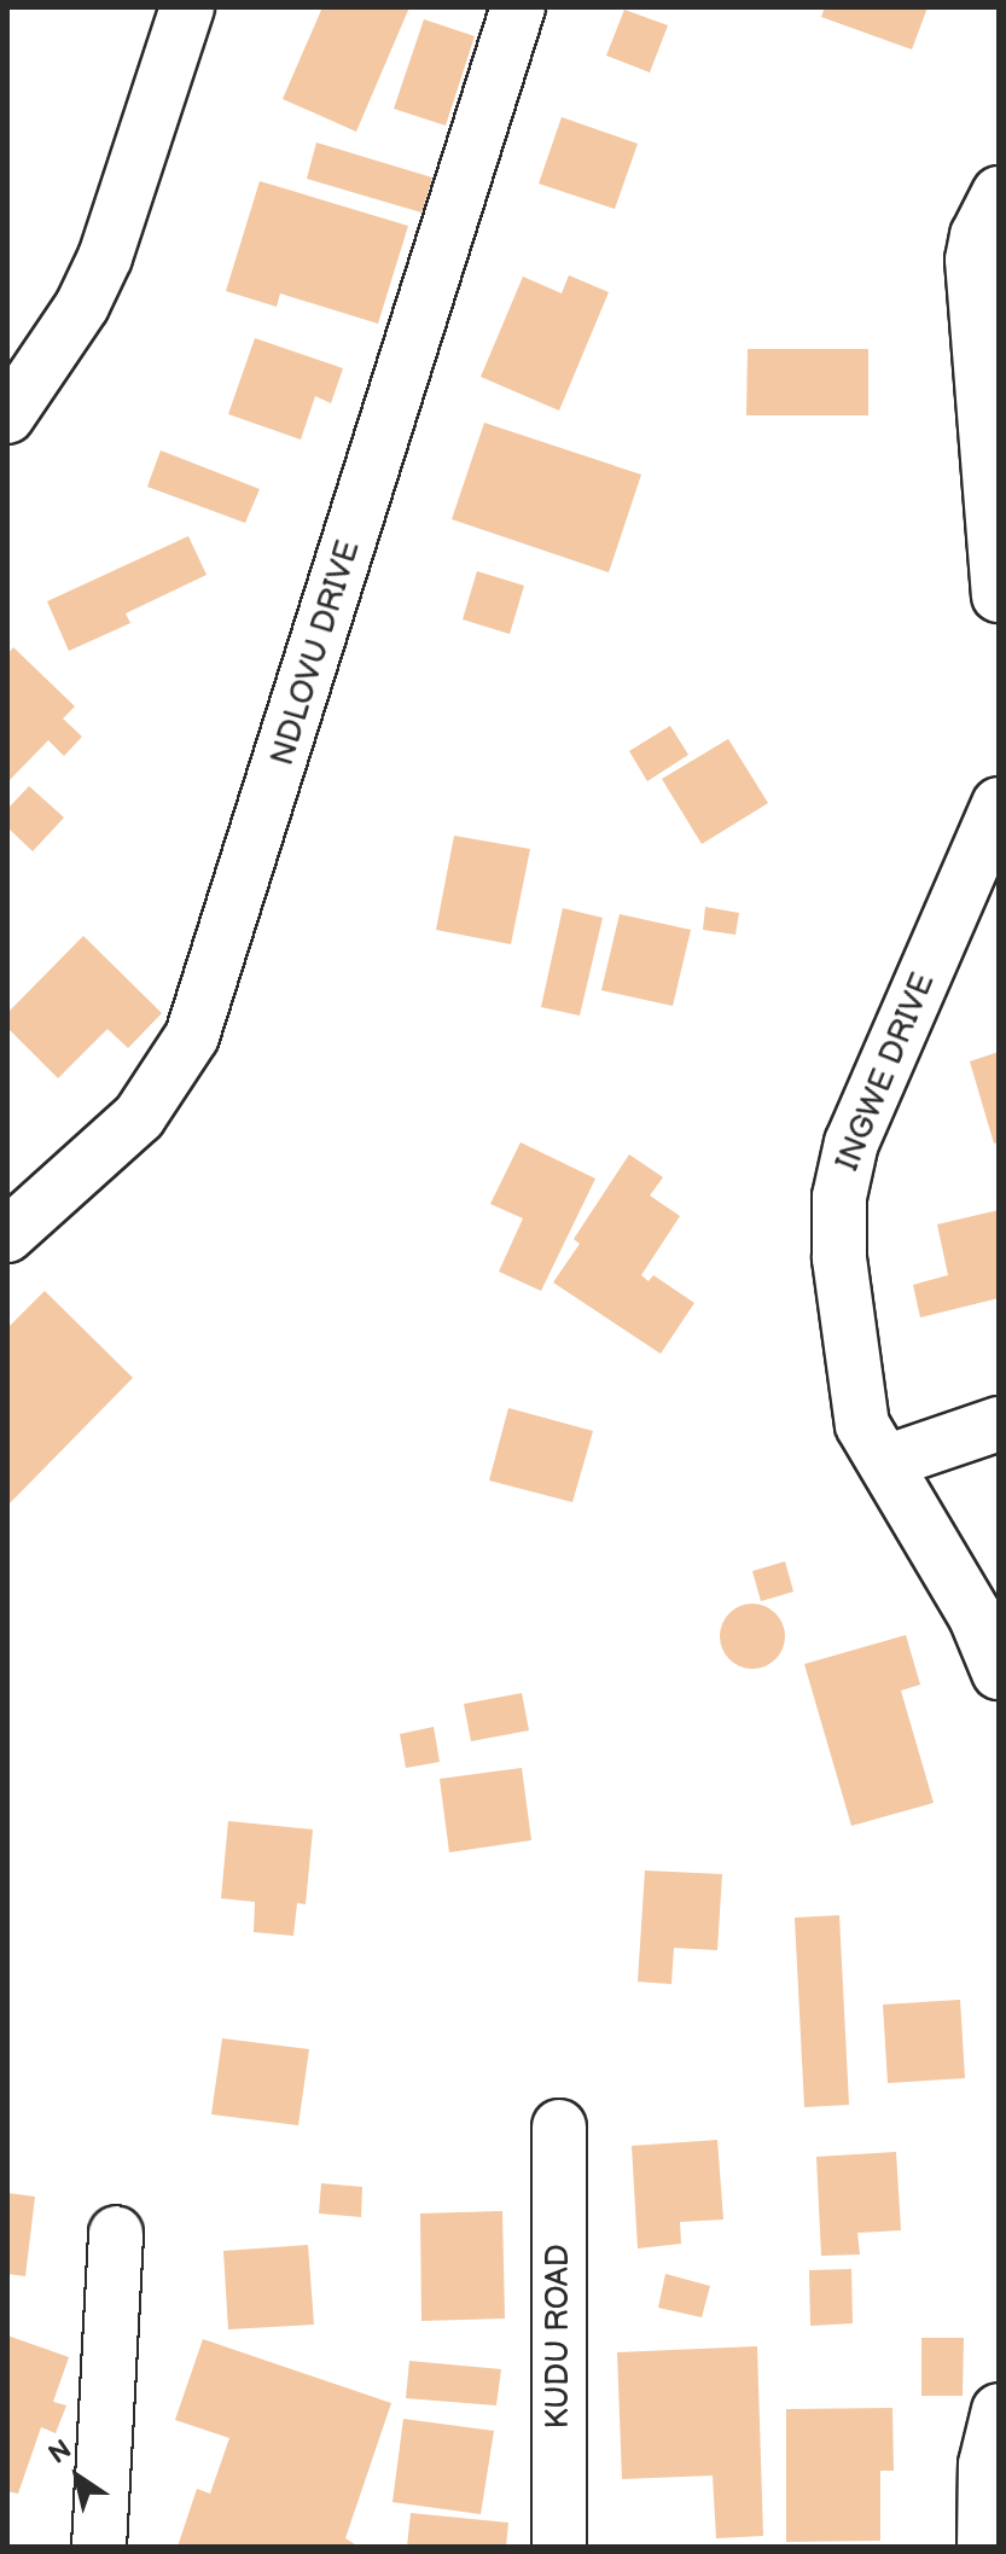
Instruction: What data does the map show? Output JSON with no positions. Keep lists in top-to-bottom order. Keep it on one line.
{"streets":{"street":["NDLOVU DRIVE","INGWE DRIVE","KUDU ROAD"]},"north":"top left"}
